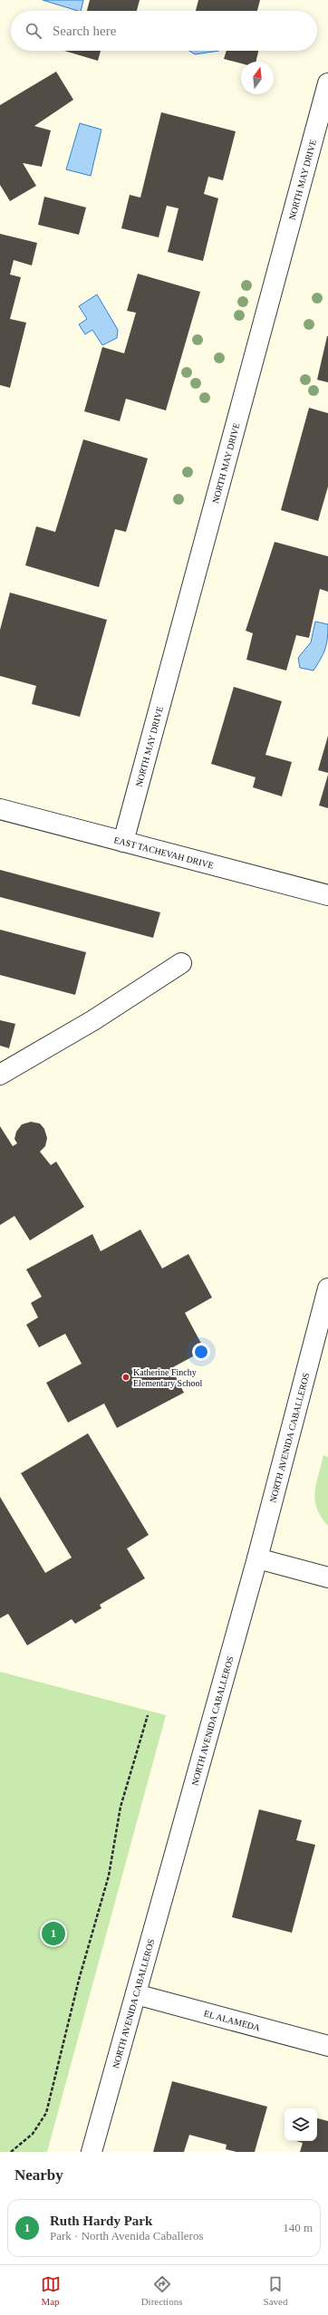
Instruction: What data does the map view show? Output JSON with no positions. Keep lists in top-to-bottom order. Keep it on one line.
{"streets":{"street":["NORTH MAY DRIVE","EAST TACHEVAH DRIVE","NORTH AVENIDA CABALLEROS","EL ALAMEDA"]},"crossings":[["NORTH MAY DRIVE","EAST TACHEVAH DRIVE"],["NORTH AVENIDA CABALLEROS","EL ALAMEDA"]],"places":["Katherine Finchy Elementary School"],"north":"top","page":{"search":"Search here","pins":"1","heading":"Nearby","list":[{"mark":"1","name":"Ruth Hardy Park","note":"Park · North Avenida Caballeros","value":"140 m"}],"nav":["Map","Directions","Saved"]}}
